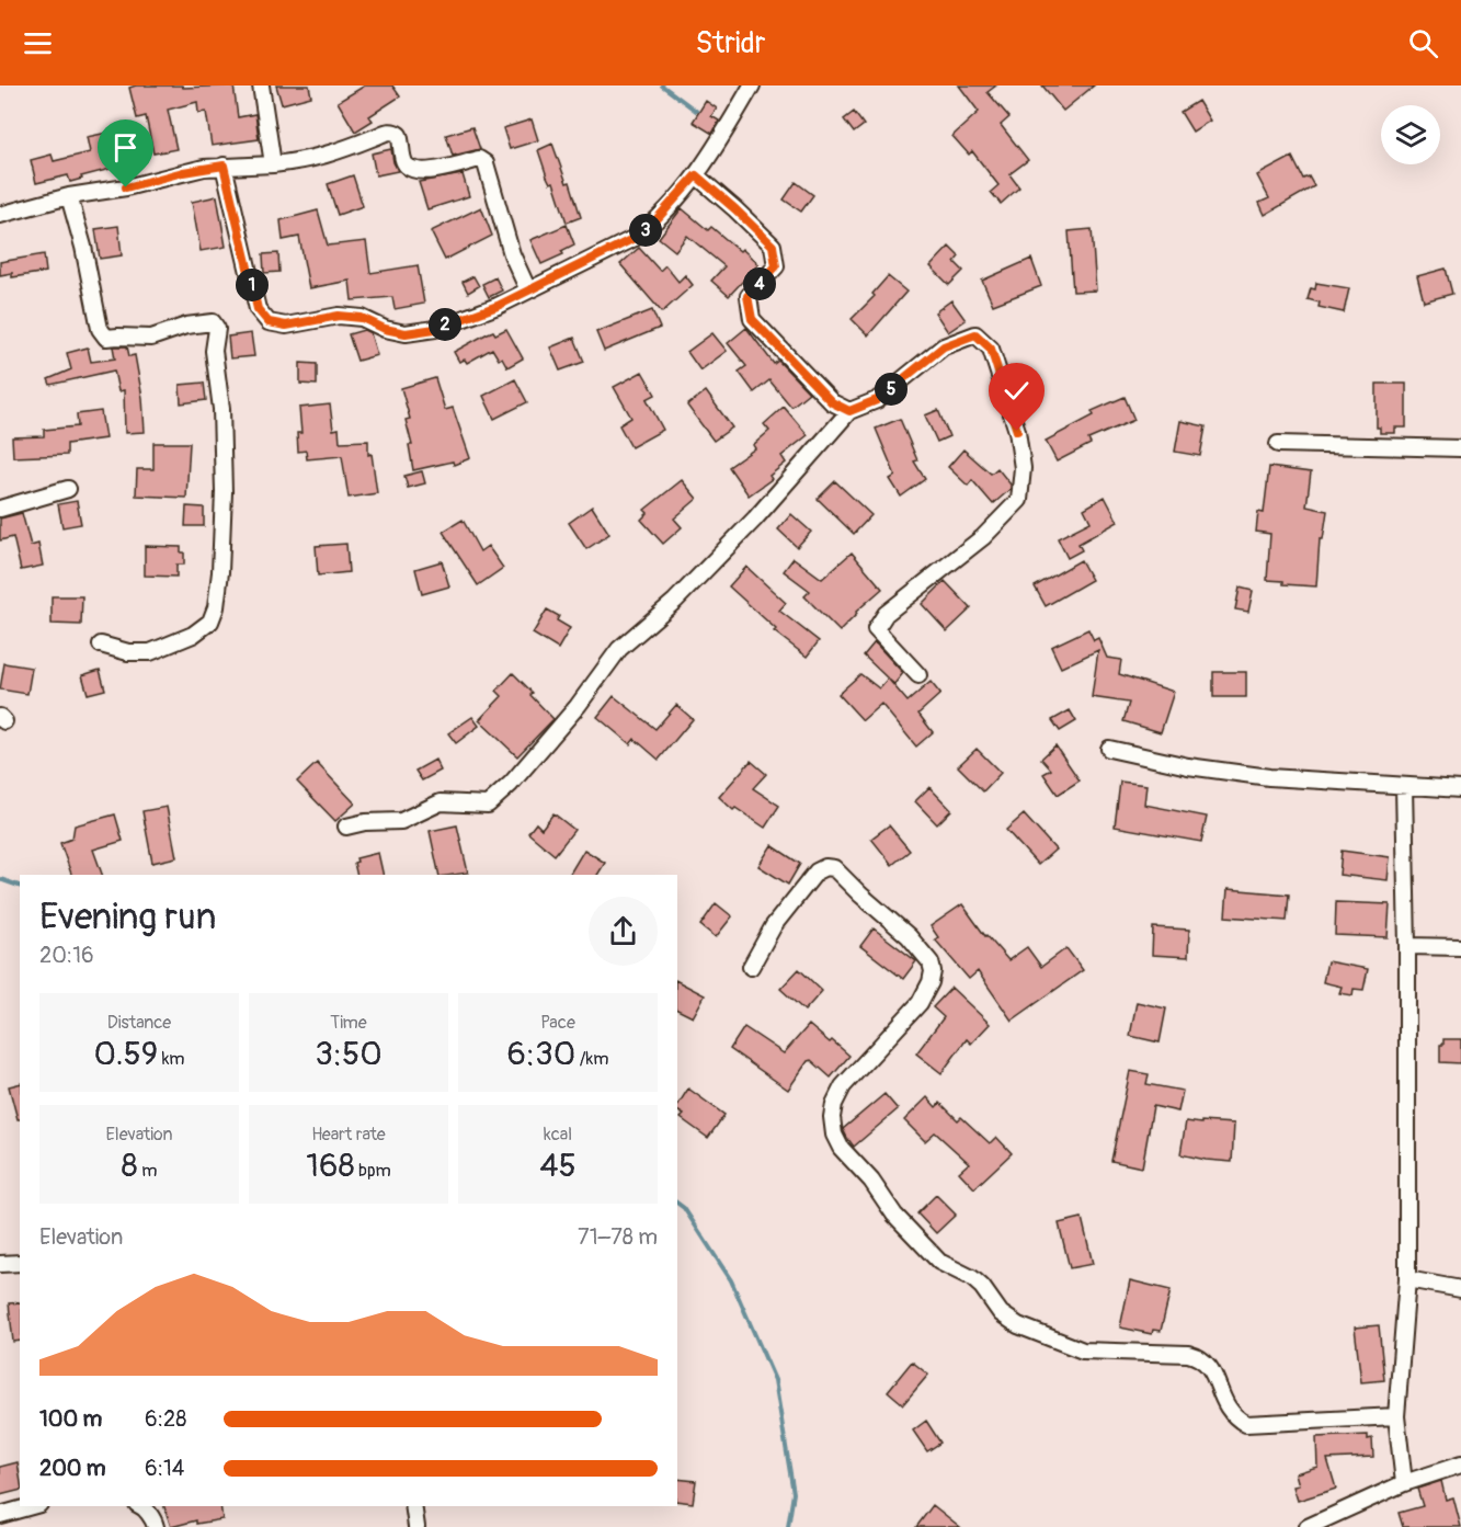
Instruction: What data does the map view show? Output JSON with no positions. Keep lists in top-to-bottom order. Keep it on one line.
{"page":{"header":"Stridr","pins":["3","4","1","2","5"],"heading":["Evening run","20:16"],"stats":[["Distance","0.59 km"],["Time","3:50"],["Pace","6:30 /km"],["Elevation","8 m"],["Heart rate","168 bpm"],["kcal","45"]],"chart":["Elevation","71–78 m"],"list":[{"name":"100 m","note":"6:28"},{"name":"200 m","note":"6:14"}]}}
